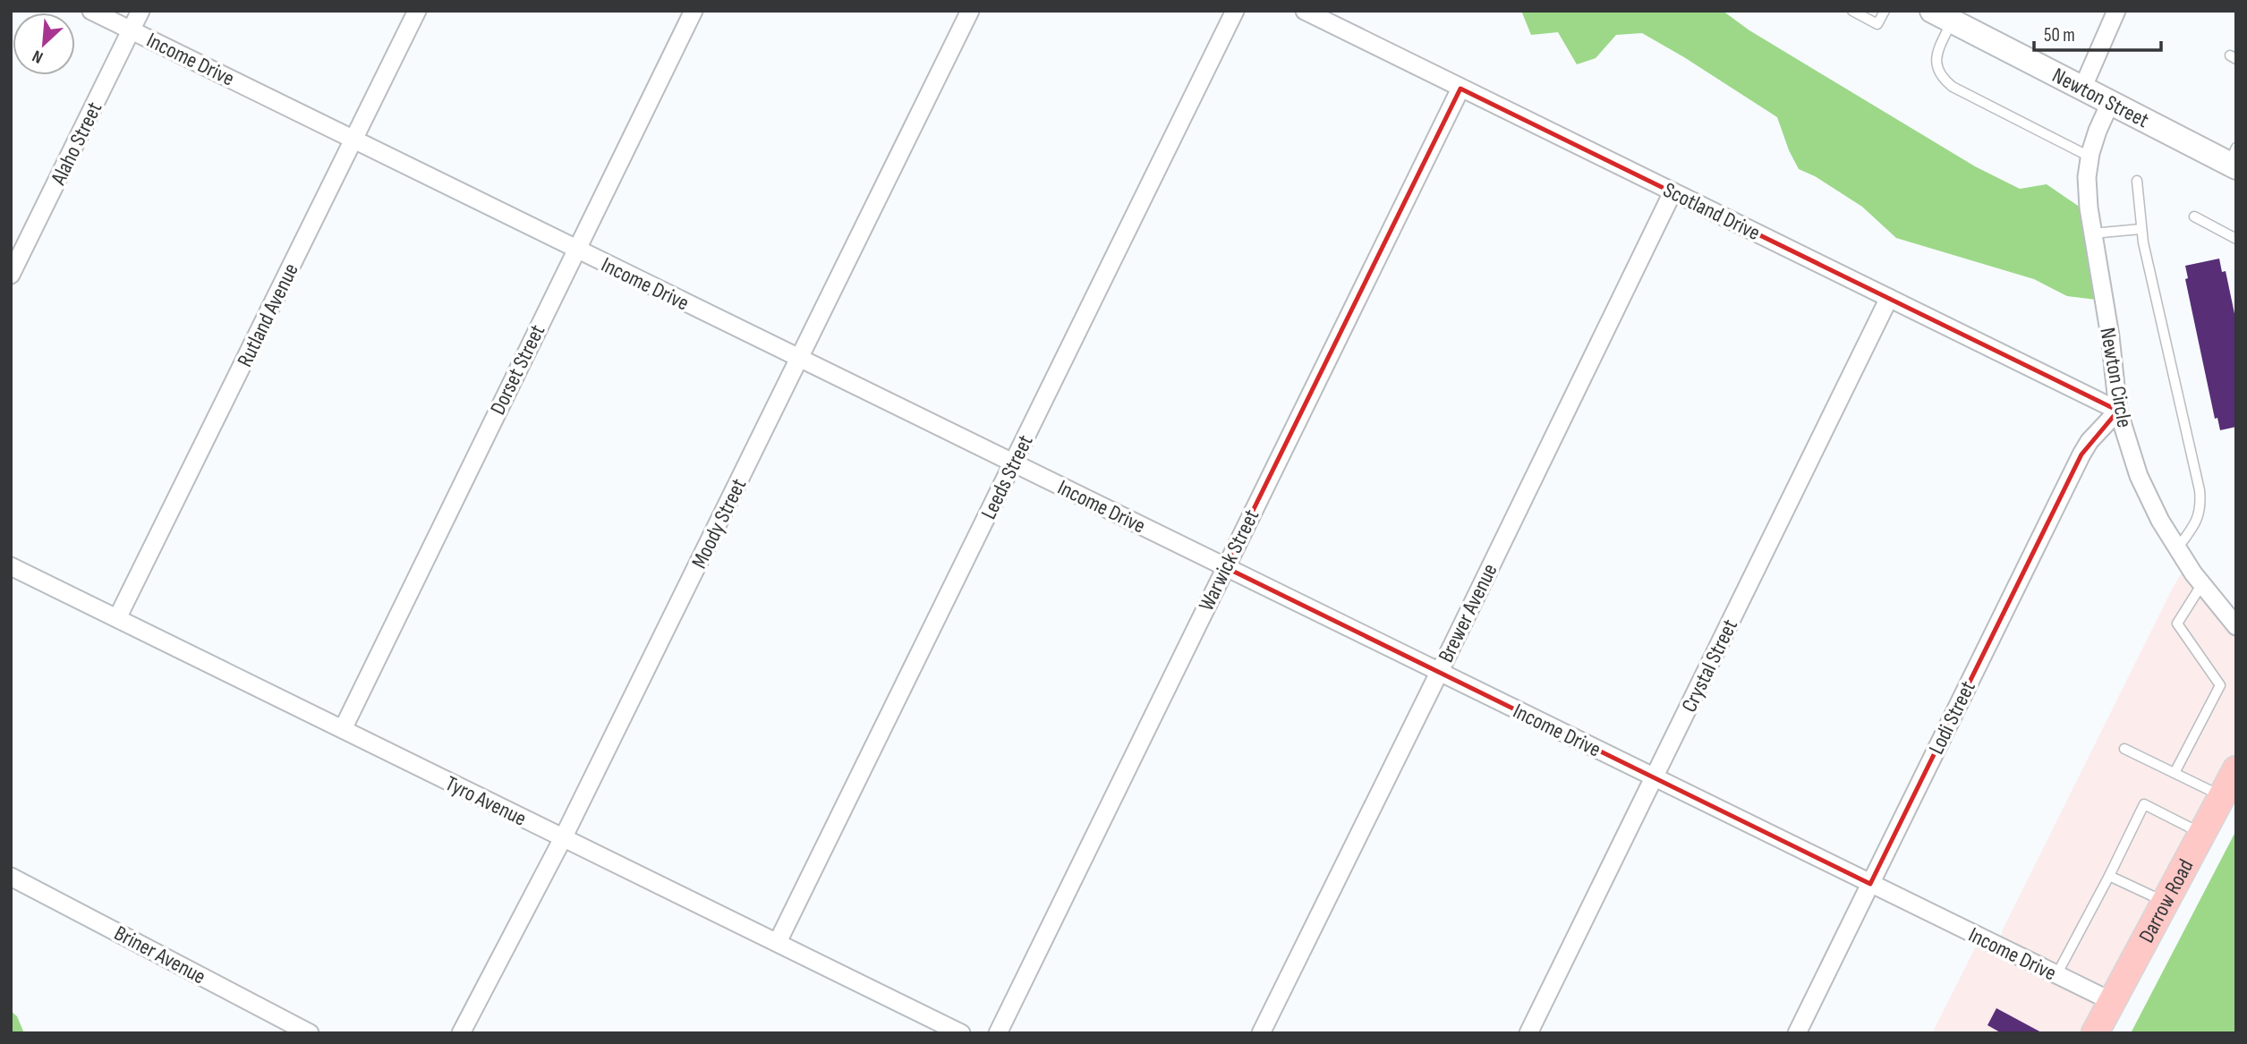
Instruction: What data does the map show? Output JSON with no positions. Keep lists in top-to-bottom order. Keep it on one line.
{"streets":{"main road":["Darrow Road"],"street":["Income Drive","Newton Street","Alaho Street","Scotland Drive","Rutland Avenue","Dorset Street","Newton Circle","Leeds Street","Moody Street","Warwick Street","Brewer Avenue","Crystal Street","Lodi Street","Tyro Avenue","Briner Avenue"]},"crossings":[["Income Drive","Alaho Street"],["Income Drive","Rutland Avenue"],["Income Drive","Dorset Street"],["Income Drive","Leeds Street"],["Income Drive","Moody Street"],["Income Drive","Warwick Street"],["Income Drive","Brewer Avenue"],["Income Drive","Crystal Street"],["Income Drive","Lodi Street"],["Income Drive","Darrow Road"],["Newton Street","Newton Circle"],["Scotland Drive","Newton Circle"],["Scotland Drive","Warwick Street"],["Scotland Drive","Brewer Avenue"],["Scotland Drive","Crystal Street"],["Scotland Drive","Lodi Street"],["Rutland Avenue","Tyro Avenue"],["Dorset Street","Tyro Avenue"],["Newton Circle","Lodi Street"],["Leeds Street","Tyro Avenue"],["Moody Street","Tyro Avenue"]],"scale_bar":"50 m","north":"bottom left"}
